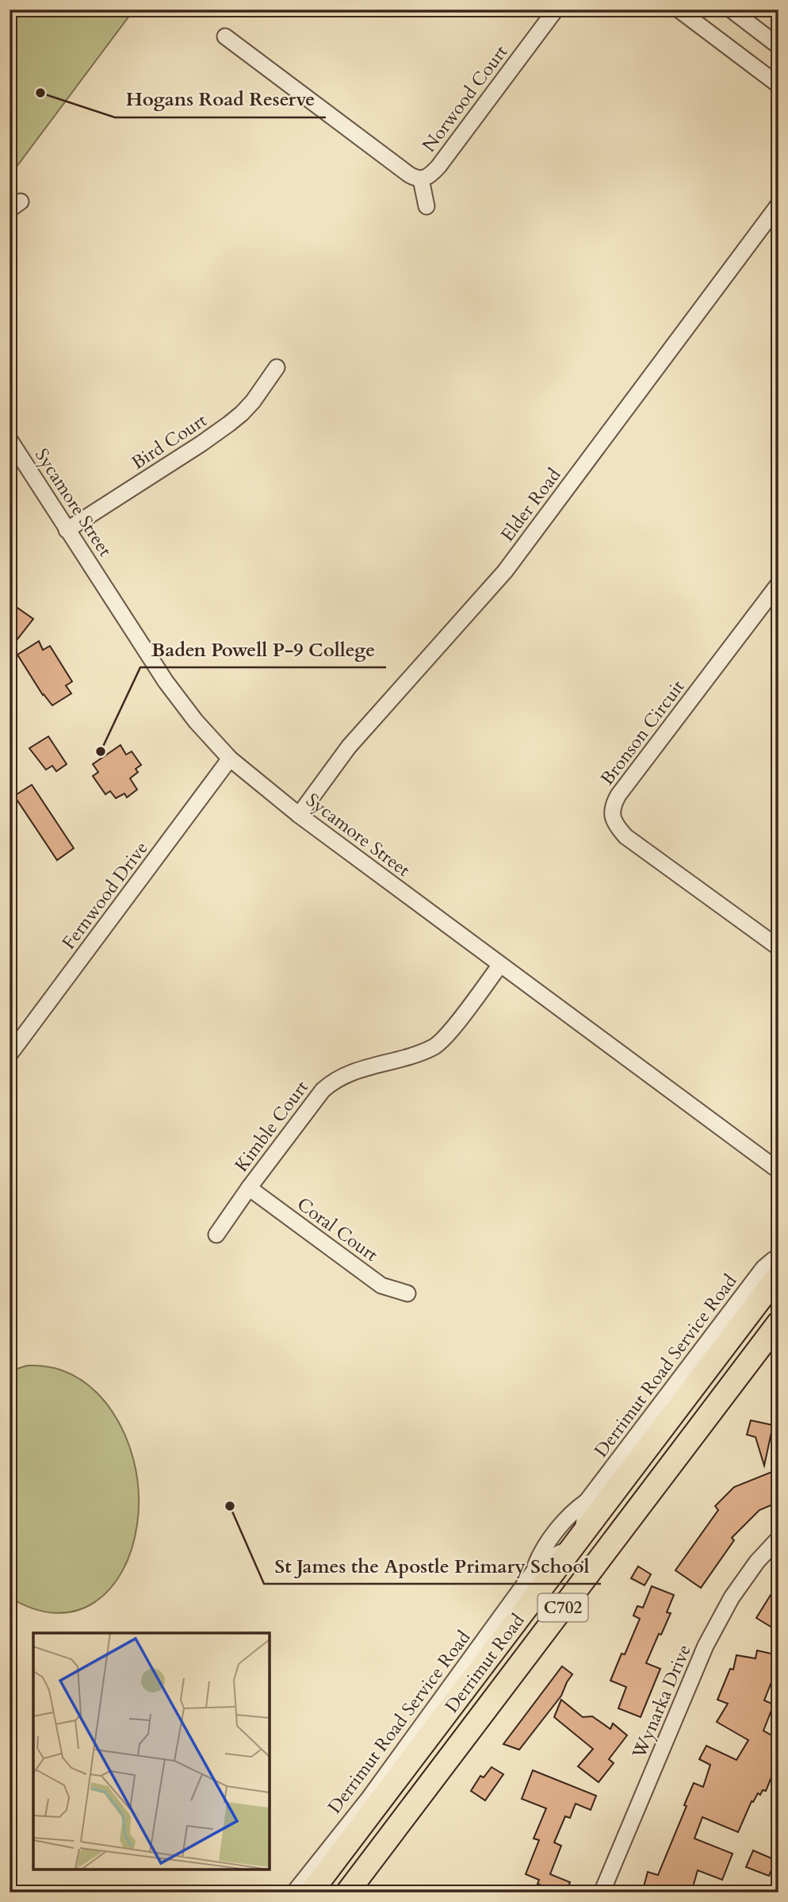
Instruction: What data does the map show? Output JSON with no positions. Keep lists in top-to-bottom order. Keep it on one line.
{"streets":{"highway":["C702","Derrimut Road"],"street":["Norwood Court","Bird Court","Sycamore Street","Elder Road","Bronson Circuit","Fernwood Drive","Kimble Court","Coral Court","Derrimut Road Service Road","Wynarka Drive"]},"crossings":[["Bird Court","Sycamore Street"],["Sycamore Street","Elder Road"],["Sycamore Street","Fernwood Drive"],["Sycamore Street","Kimble Court"],["Kimble Court","Coral Court"],["Derrimut Road Service Road","Derrimut Road"]],"places":["Hogans Road Reserve","Baden Powell P-9 College","St James the Apostle Primary School"]}
